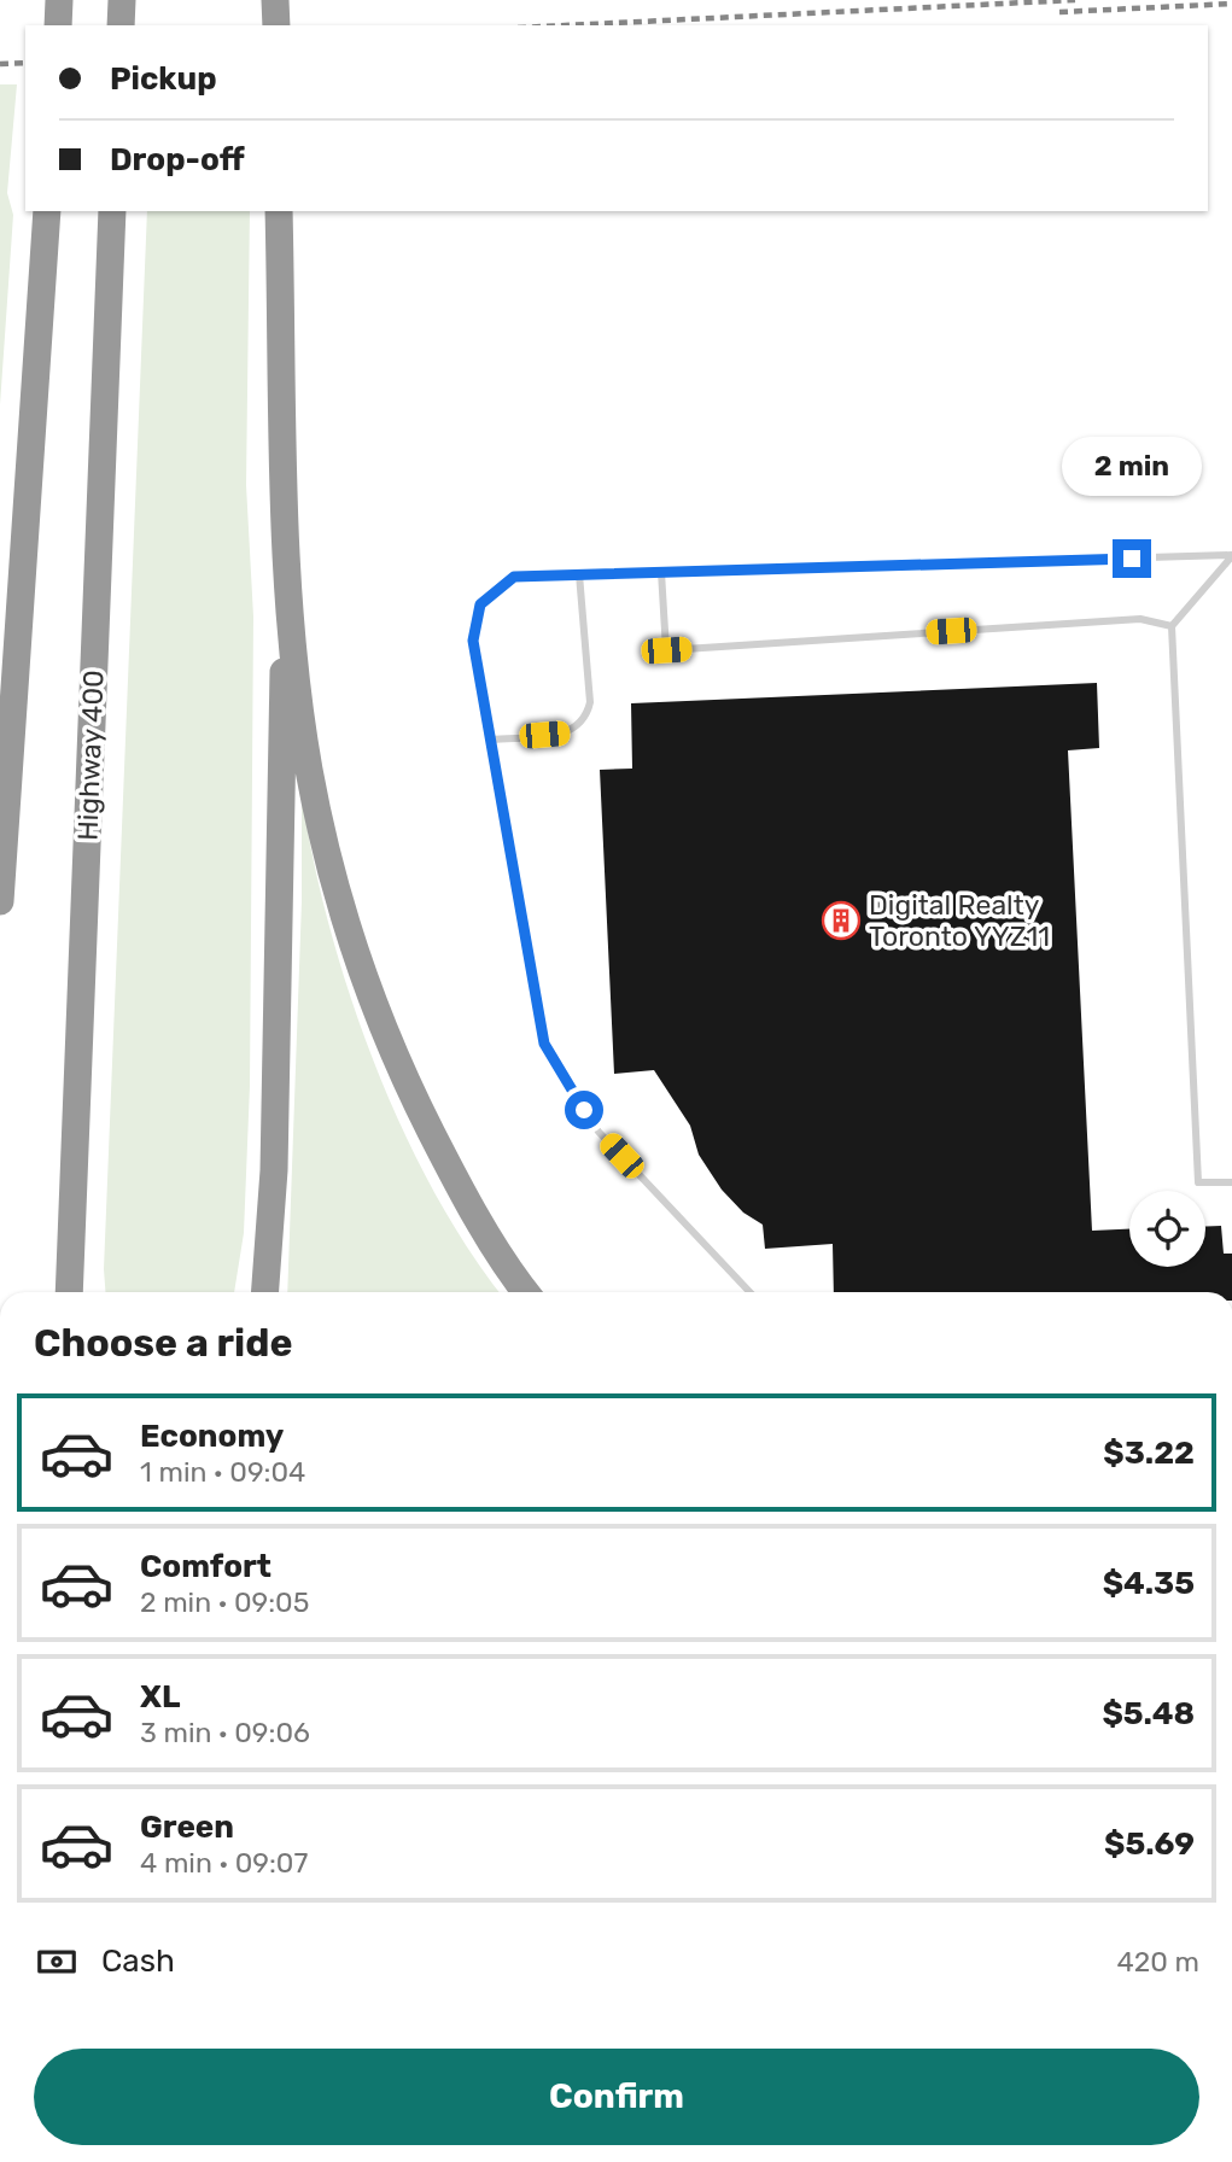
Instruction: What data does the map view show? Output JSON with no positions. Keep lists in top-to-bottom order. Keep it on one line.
{"streets":{"highway":["Highway 400"]},"places":{"building":["Digital Realty Toronto YYZ11"]},"page":{"banner":["Pickup","Drop-off"],"bubble":"2 min","heading":"Choose a ride","list":[{"name":"Economy","note":"1 min · 09:04","value":"$3.22"},{"name":"Comfort","note":"2 min · 09:05","value":"$4.35"},{"name":"XL","note":"3 min · 09:06","value":"$5.48"},{"name":"Green","note":"4 min · 09:07","value":"$5.69"}],"pay":["Cash","420 m"],"buttons":"Confirm"}}
